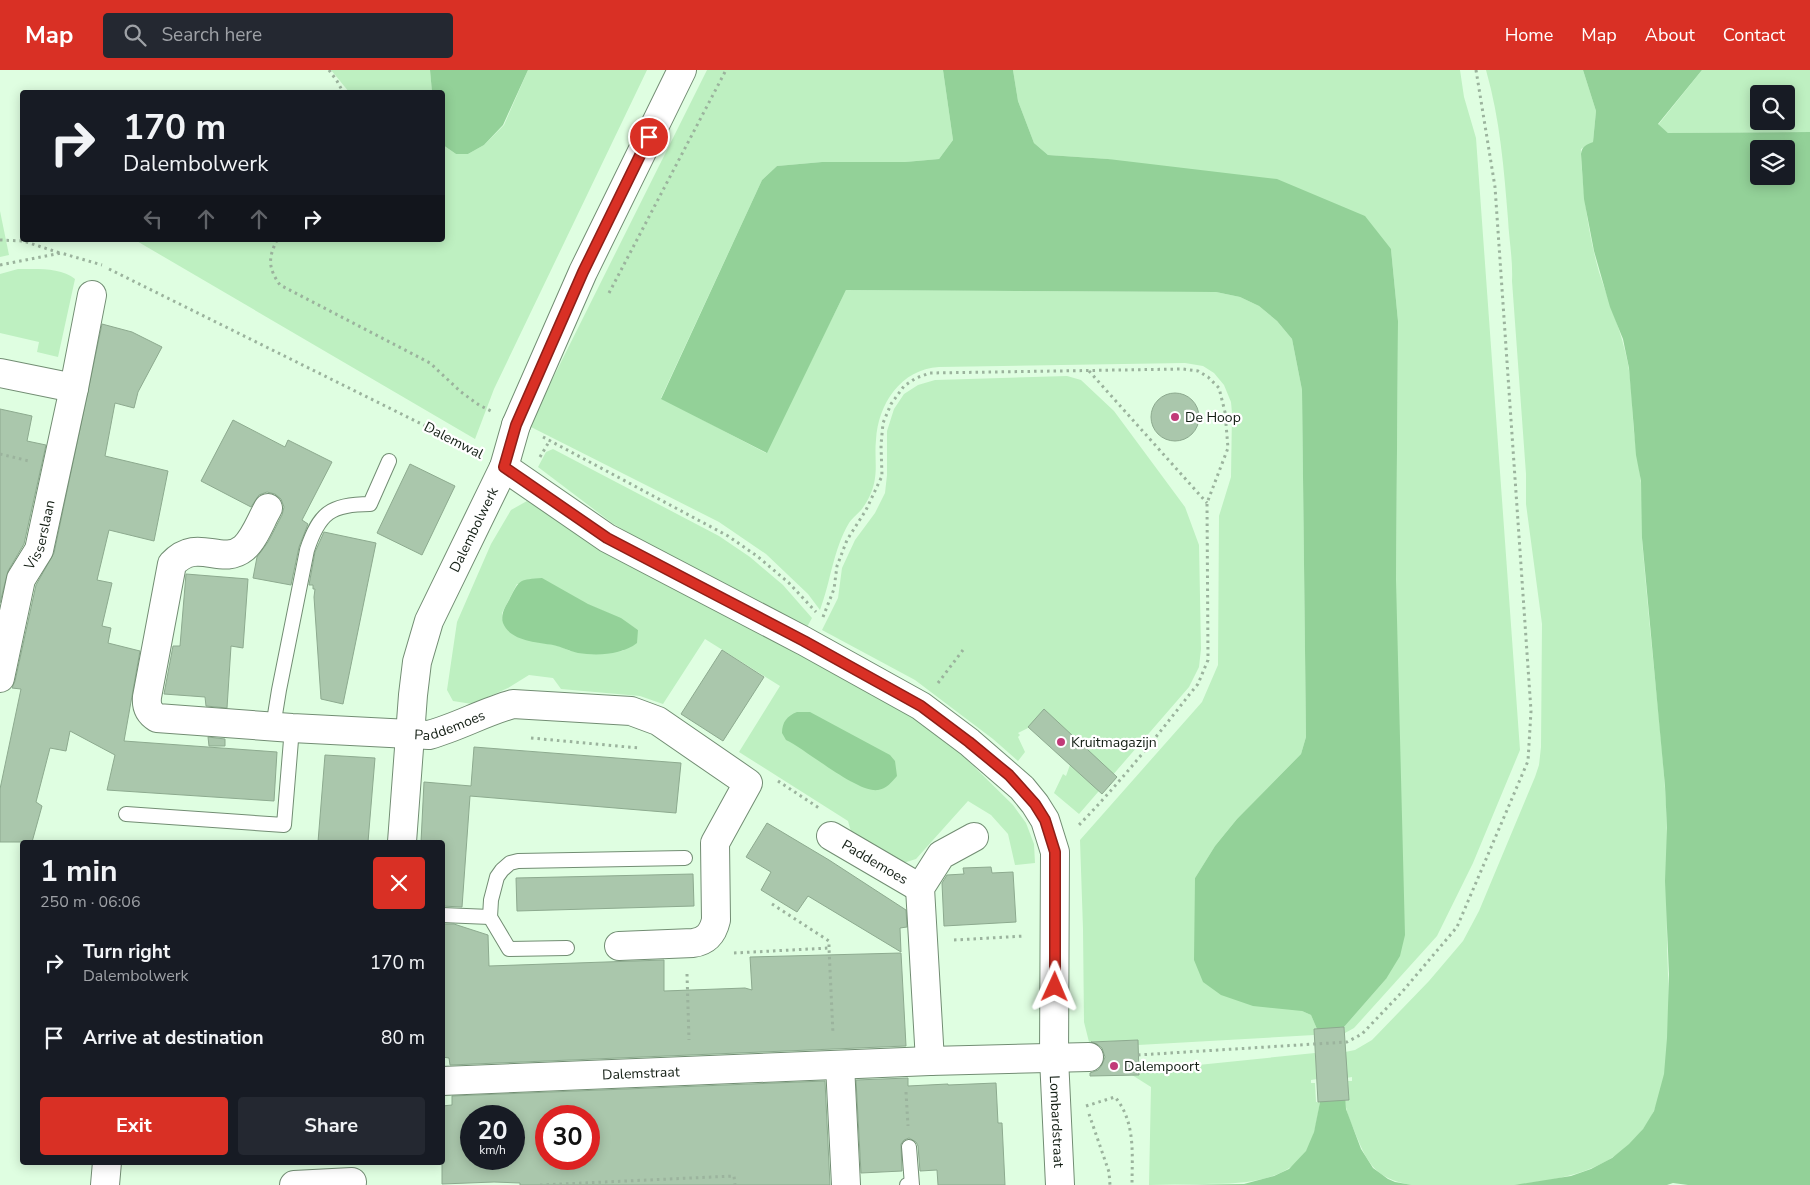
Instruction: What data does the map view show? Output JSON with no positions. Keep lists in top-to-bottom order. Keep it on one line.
{"streets":{"street":["Dalembolwerk","Visserslaan","Paddemoes","Dalemstraat","Lombardstraat"],"path":["Dalemwal"]},"crossings":[["Dalemwal","Dalembolwerk"],["Dalembolwerk","Paddemoes"],["Dalemstraat","Lombardstraat"]],"places":["De Hoop","Kruitmagazijn","Dalempoort"],"page":{"header":"Map","search":"Search here","nav":["Home","Map","About","Contact"],"turn":["170 m","Dalembolwerk"],"heading":["1 min","250 m · 06:06"],"list":[{"name":"Turn right","note":"Dalembolwerk","value":"170 m"},{"name":"Arrive at destination","value":"80 m"}],"buttons":["Exit","Share"],"speed":"20 km/h","limit":"30"}}
